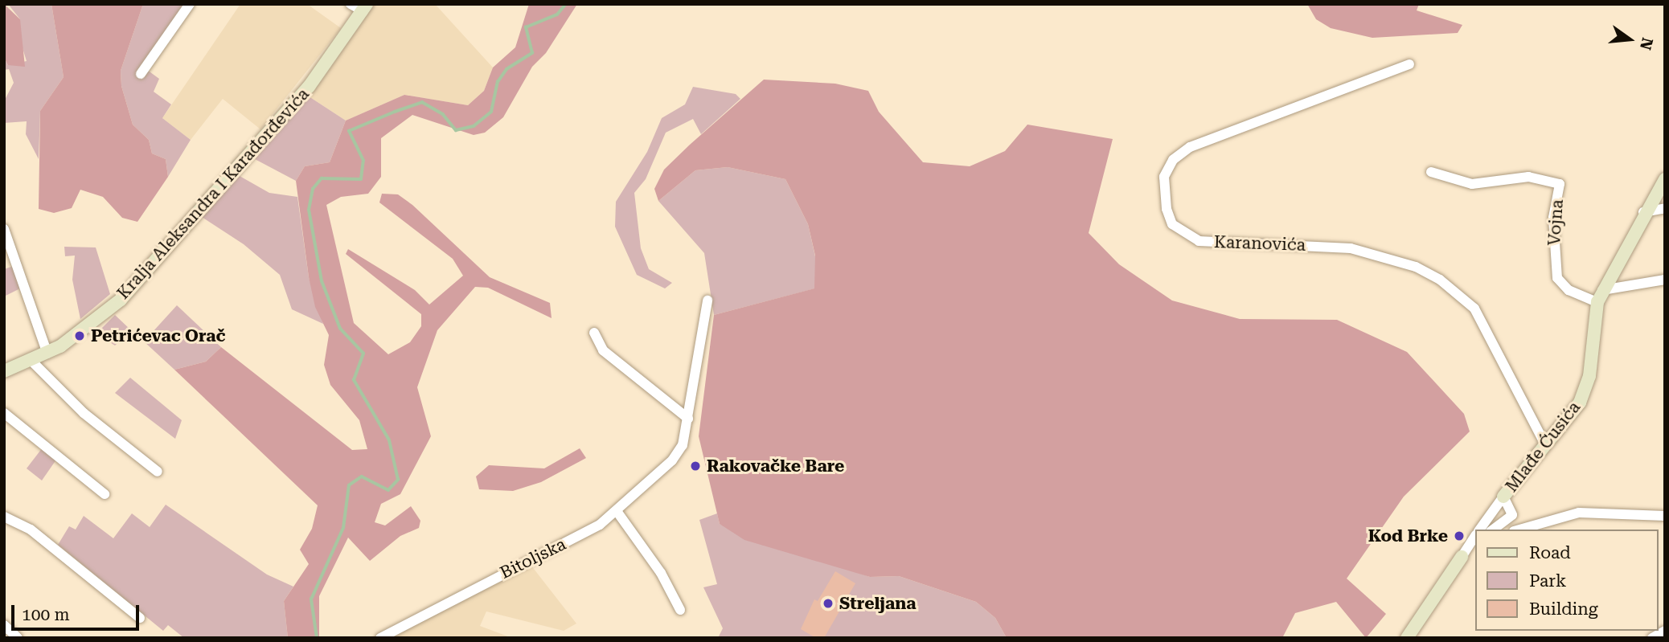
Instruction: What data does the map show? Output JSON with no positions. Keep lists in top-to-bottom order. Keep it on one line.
{"streets":{"street":["Kralja Aleksandra I Karađorđevića","Vojna","Karanovića","Mlađe Ćusića","Bitoljska"]},"crossings":[["Vojna","Mlađe Ćusića"],["Karanovića","Mlađe Ćusića"]],"places":["Petrićevac Orač","Rakovačke Bare","Kod Brke","Streljana"],"legend":["Road","Park","Building"],"scale_bar":"100 m","north":"right"}
